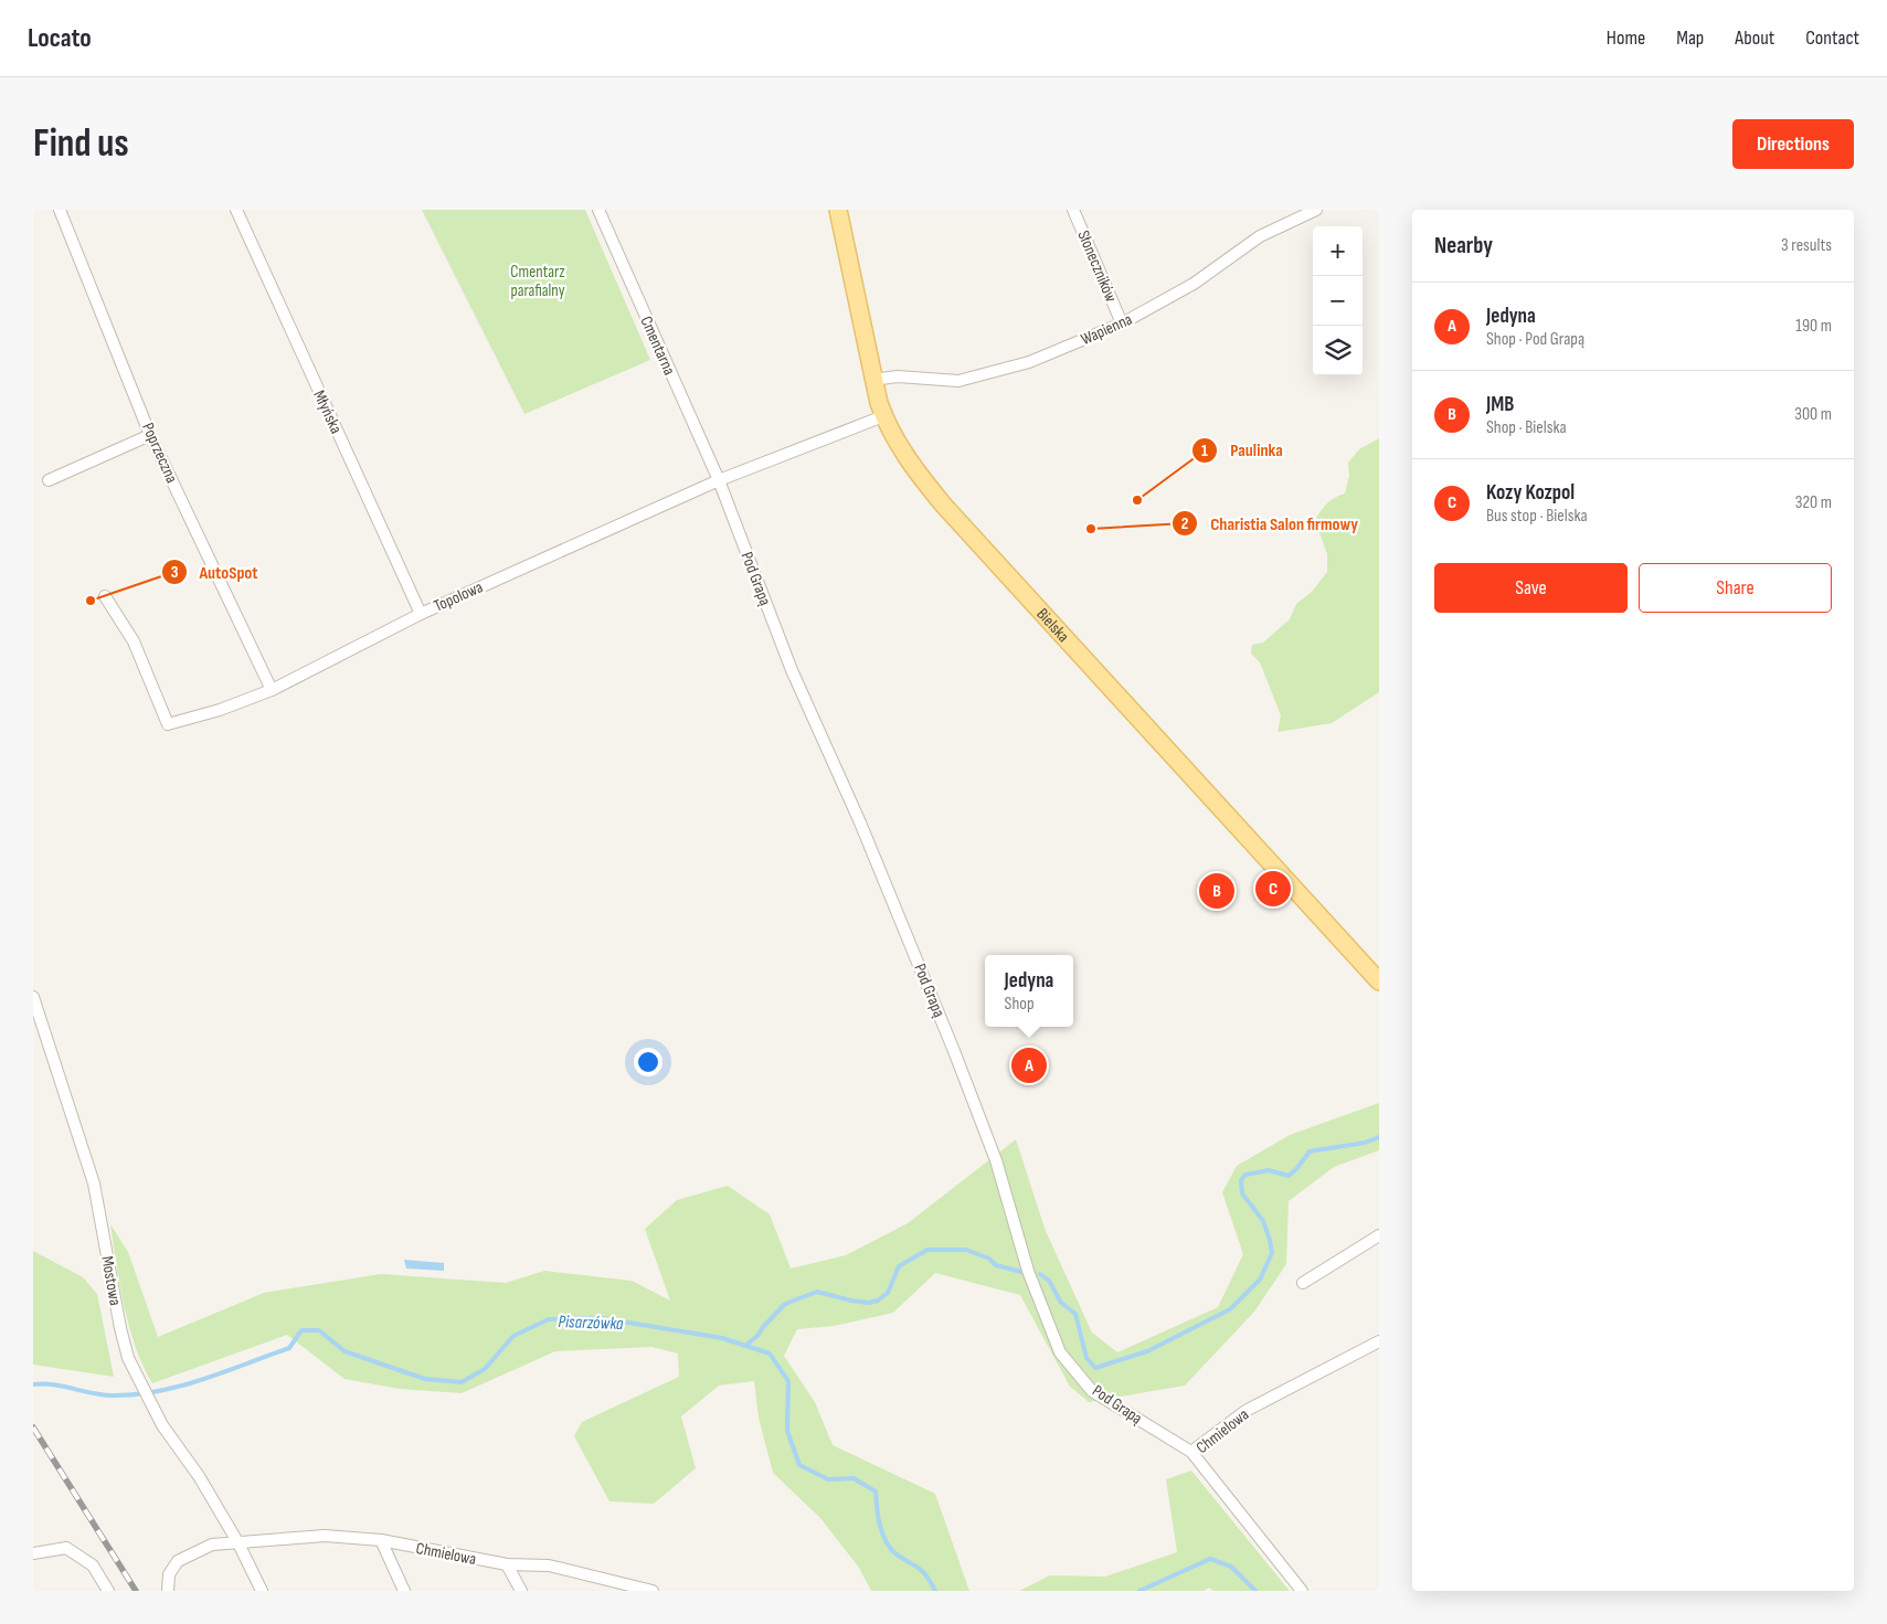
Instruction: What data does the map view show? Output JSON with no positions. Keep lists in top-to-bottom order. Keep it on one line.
{"streets":{"main road":["Bielska"],"street":["Słoneczników","Wapienna","Cmentarna","Młyńska","Poprzeczna","Pod Grapą","Topolowa","Mostowa","Chmielowa"]},"crossings":[["Słoneczników","Wapienna"],["Wapienna","Bielska"],["Cmentarna","Pod Grapą"],["Cmentarna","Topolowa"],["Młyńska","Topolowa"],["Poprzeczna","Topolowa"],["Pod Grapą","Topolowa"],["Pod Grapą","Chmielowa"],["Topolowa","Bielska"],["Mostowa","Chmielowa"]],"water":["Pisarzówka"],"parks":["Cmentarz parafialny"],"places":["Paulinka","Charistia Salon firmowy","AutoSpot"],"page":{"header":"Locato","nav":["Home","Map","About","Contact"],"buttons":["Directions",["Save","Share"]],"title":"Find us","heading":["Nearby","3 results"],"map_buttons":["+","−"],"list":[{"mark":"A","name":"Jedyna","note":"Shop · Pod Grapą","value":"190 m"},{"mark":"B","name":"JMB","note":"Shop · Bielska","value":"300 m"},{"mark":"C","name":"Kozy Kozpol","note":"Bus stop · Bielska","value":"320 m"}],"pins":["C","B","A"],"popup":["Jedyna","Shop"]}}
